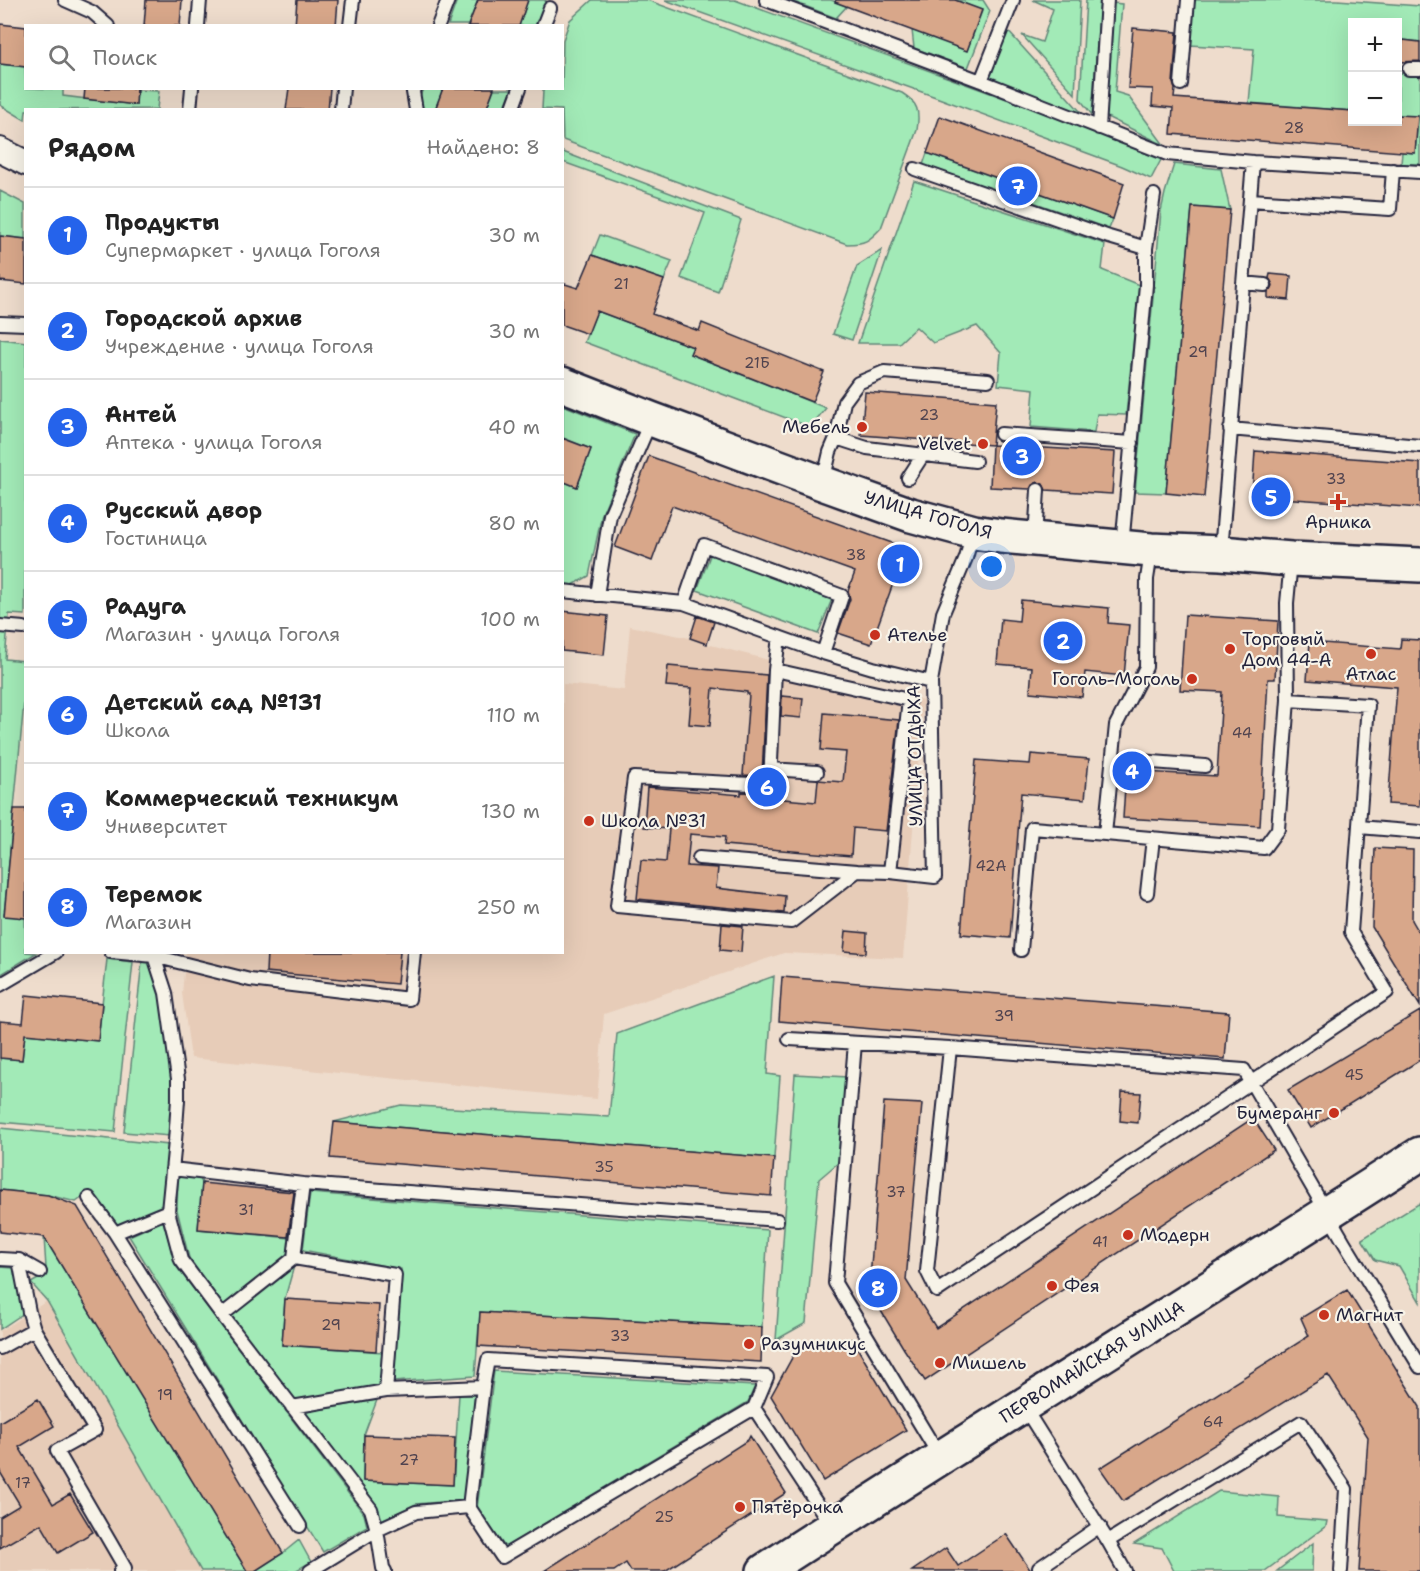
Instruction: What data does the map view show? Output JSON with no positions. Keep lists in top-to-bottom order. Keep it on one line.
{"streets":{"street":["УЛИЦА ГОГОЛЯ","ПЕРВОМАЙСКАЯ УЛИЦА"],"lane":["УЛИЦА ОТДЫХА"]},"crossings":[["УЛИЦА ГОГОЛЯ","УЛИЦА ОТДЫХА"]],"places":{"other":["Мебель","Velvet","Ателье","Торговый Дом 44-А","Атлас","Гоголь-Моголь","Школа №31","Бумеранг","Модерн","Фея","Магнит","Разумникус","Мишель","Пятёрочка"],"health":["Арника"]},"house_numbers":["28","21","29","21Б","23","33","38","44","42А","39","45","35","37","31","41","29","33","19","64","27","17","25"],"page":{"map_buttons":["+","−"],"search":"Поиск","heading":["Рядом","Найдено: 8"],"pins":["7","3","5","1","2","4","6","8"],"list":[{"mark":"1","name":"Продукты","note":"Супермаркет · улица Гоголя","value":"30 m"},{"mark":"2","name":"Городской архив","note":"Учреждение · улица Гоголя","value":"30 m"},{"mark":"3","name":"Антей","note":"Аптека · улица Гоголя","value":"40 m"},{"mark":"4","name":"Русский двор","note":"Гостиница","value":"80 m"},{"mark":"5","name":"Радуга","note":"Магазин · улица Гоголя","value":"100 m"},{"mark":"6","name":"Детский сад №131","note":"Школа","value":"110 m"},{"mark":"7","name":"Коммерческий техникум","note":"Университет","value":"130 m"},{"mark":"8","name":"Теремок","note":"Магазин","value":"250 m"}]}}
